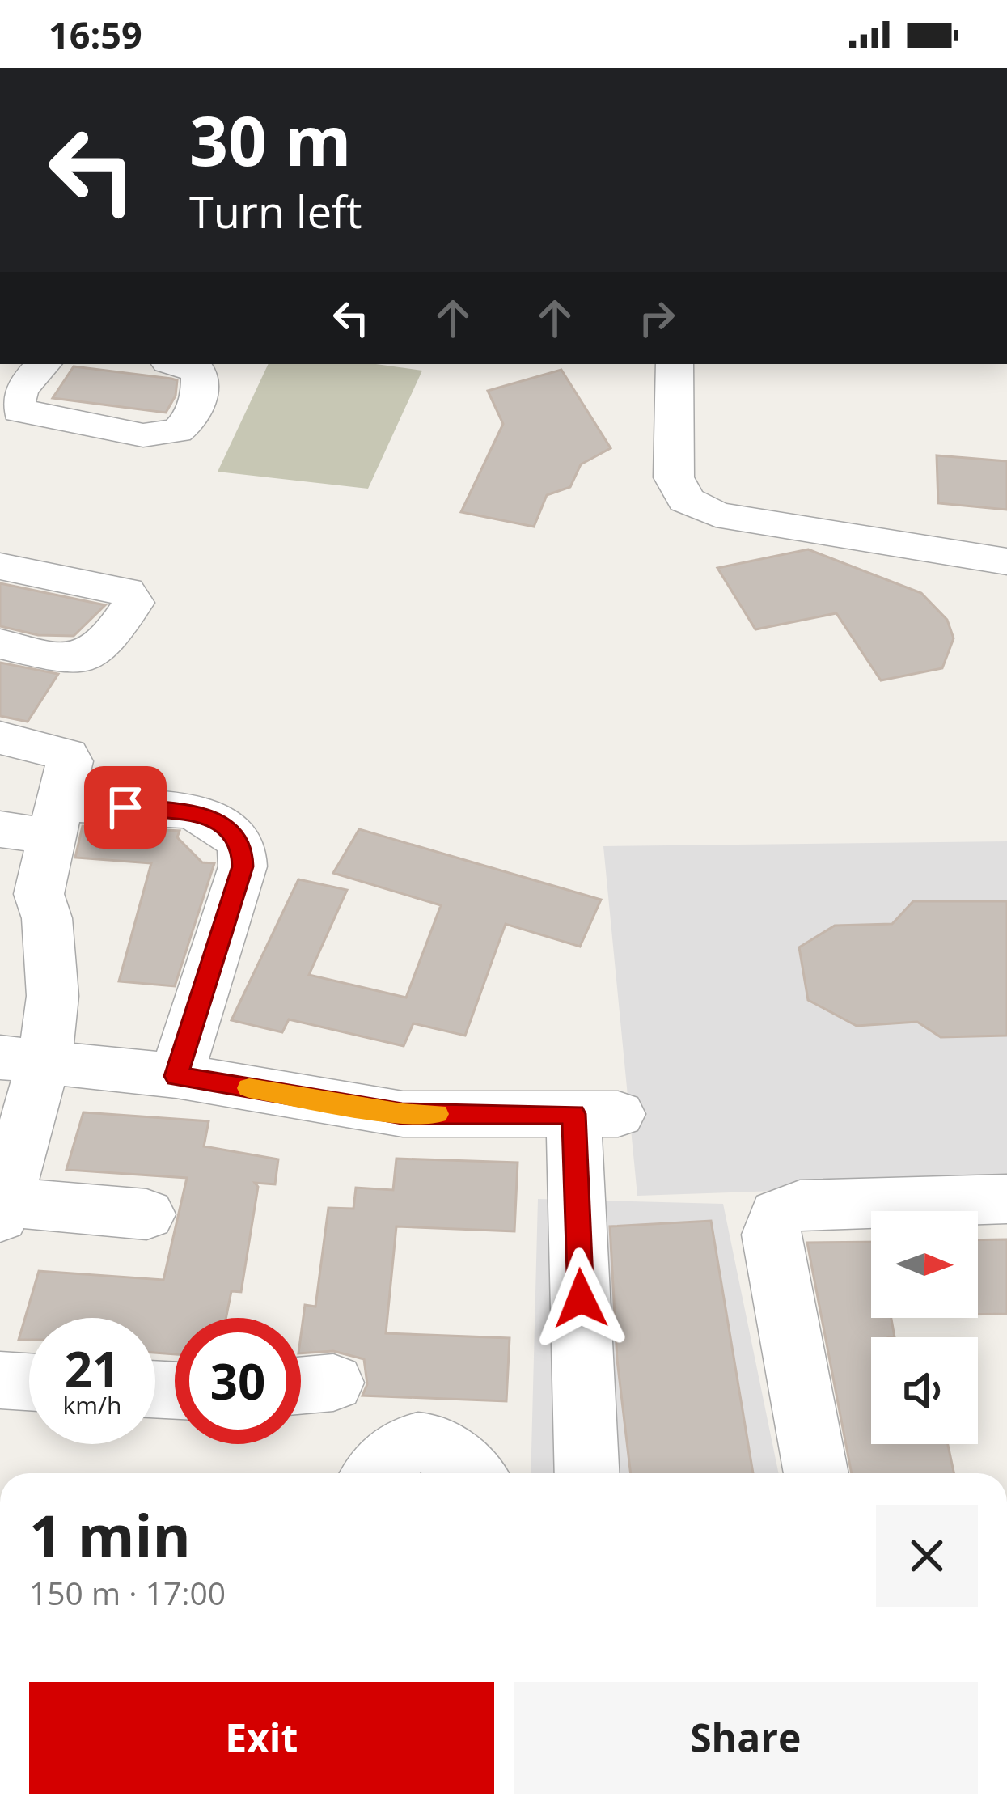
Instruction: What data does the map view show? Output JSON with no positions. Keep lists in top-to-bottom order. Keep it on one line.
{"north":"right","page":{"status":"16:59","turn":["30 m","Turn left"],"speed":"21 km/h","limit":"30","heading":["1 min","150 m · 17:00"],"buttons":["Exit","Share"]}}
